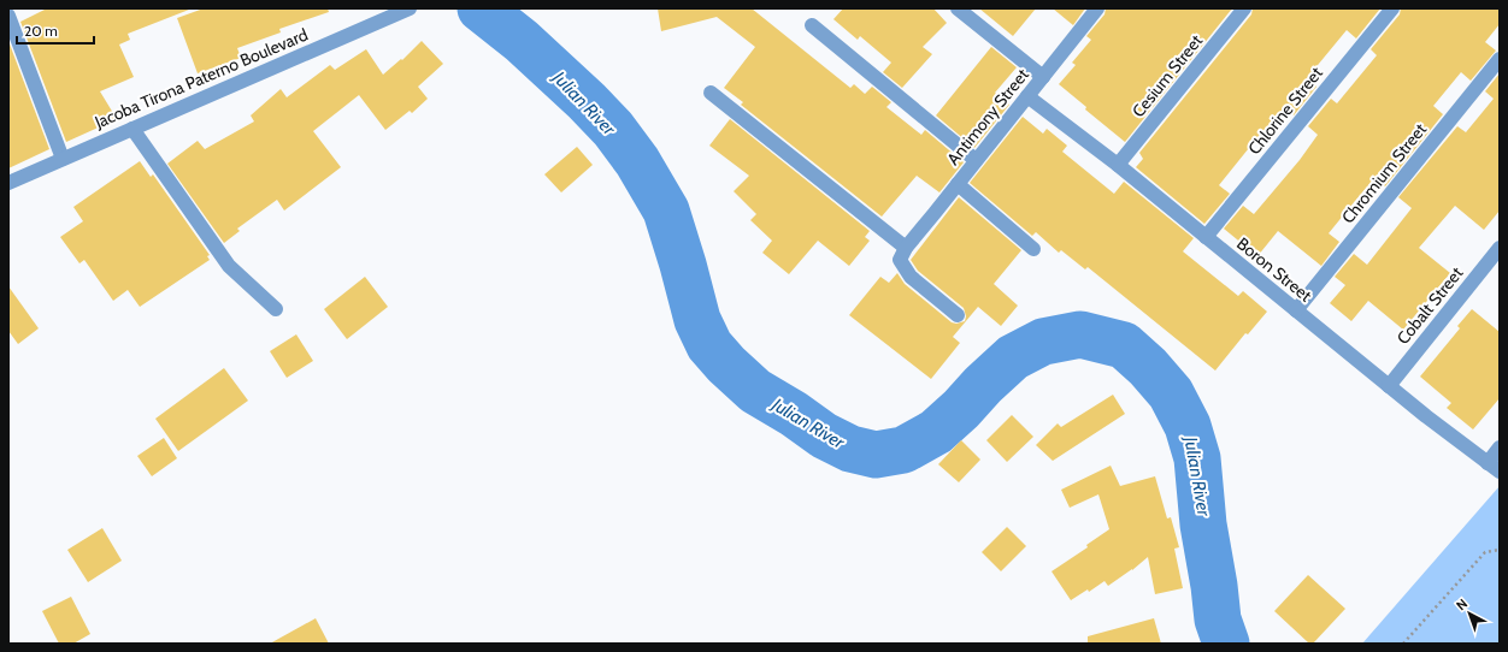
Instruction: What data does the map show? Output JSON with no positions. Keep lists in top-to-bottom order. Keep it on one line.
{"streets":{"street":["Cesium Street","Jacoba Tirona Paterno Boulevard","Chlorine Street","Antimony Street","Chromium Street","Boron Street","Cobalt Street"]},"crossings":[["Cesium Street","Boron Street"],["Chlorine Street","Boron Street"],["Antimony Street","Boron Street"],["Chromium Street","Boron Street"],["Boron Street","Cobalt Street"]],"water":["Julian River"],"scale_bar":"20 m","north":"top left"}
